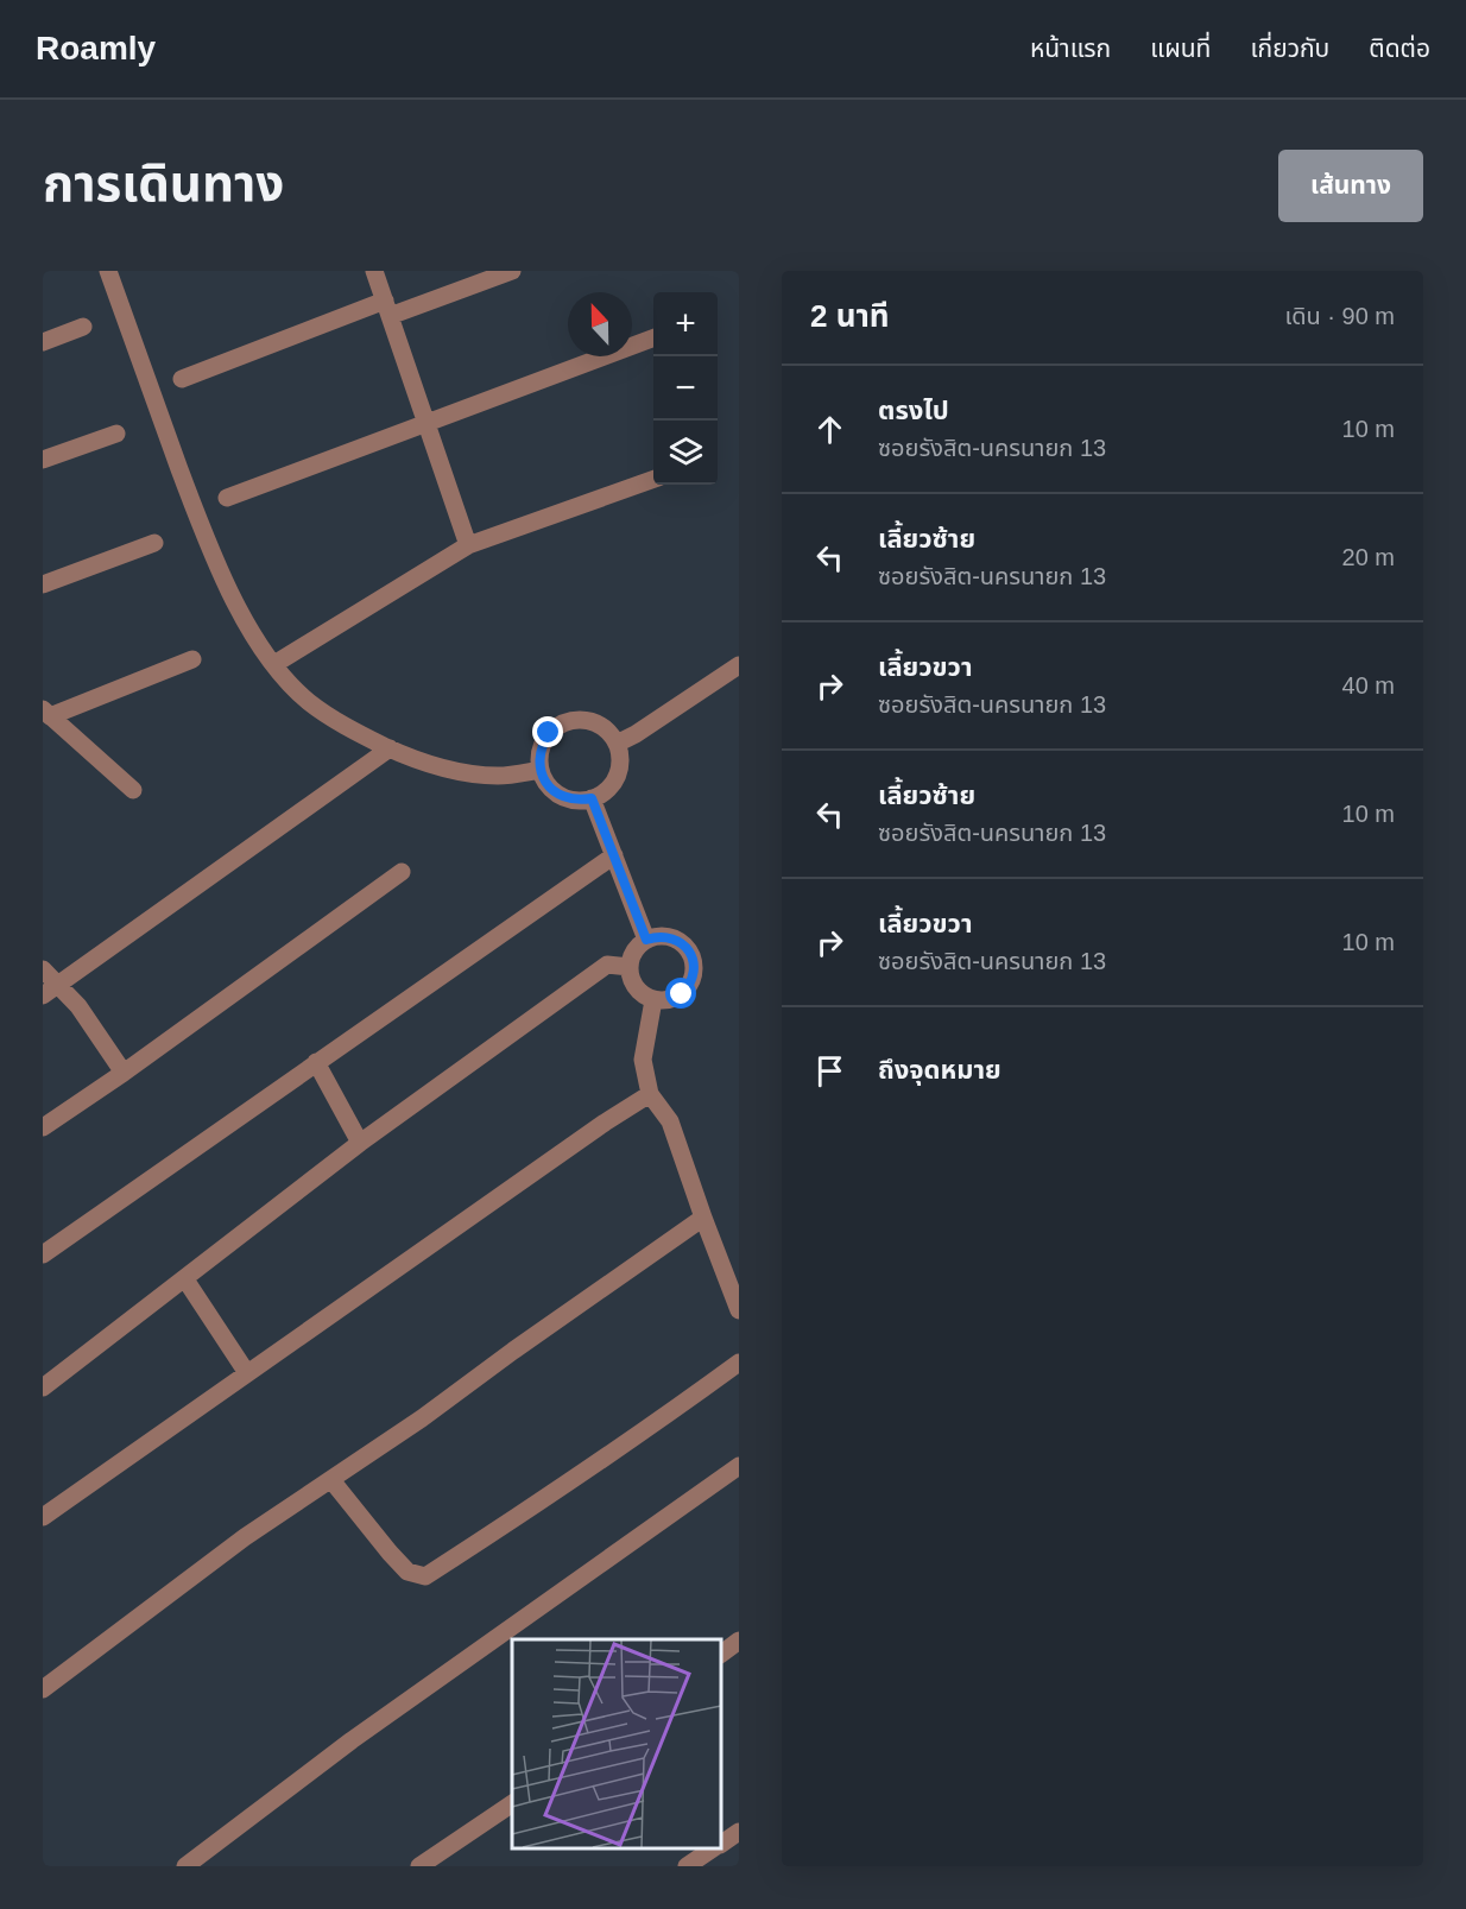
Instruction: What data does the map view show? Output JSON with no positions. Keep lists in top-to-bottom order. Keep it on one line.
{"north":"top","page":{"header":"Roamly","nav":["หน้าแรก","แผนที่","เกี่ยวกับ","ติดต่อ"],"title":"การเดินทาง","buttons":"เส้นทาง","heading":["2 นาที","เดิน · 90 m"],"map_buttons":["+","−"],"list":[["ตรงไป","ซอยรังสิต-นครนายก 13","10 m"],["เลี้ยวซ้าย","ซอยรังสิต-นครนายก 13","20 m"],["เลี้ยวขวา","ซอยรังสิต-นครนายก 13","40 m"],["เลี้ยวซ้าย","ซอยรังสิต-นครนายก 13","10 m"],["เลี้ยวขวา","ซอยรังสิต-นครนายก 13","10 m"],"ถึงจุดหมาย"]}}
